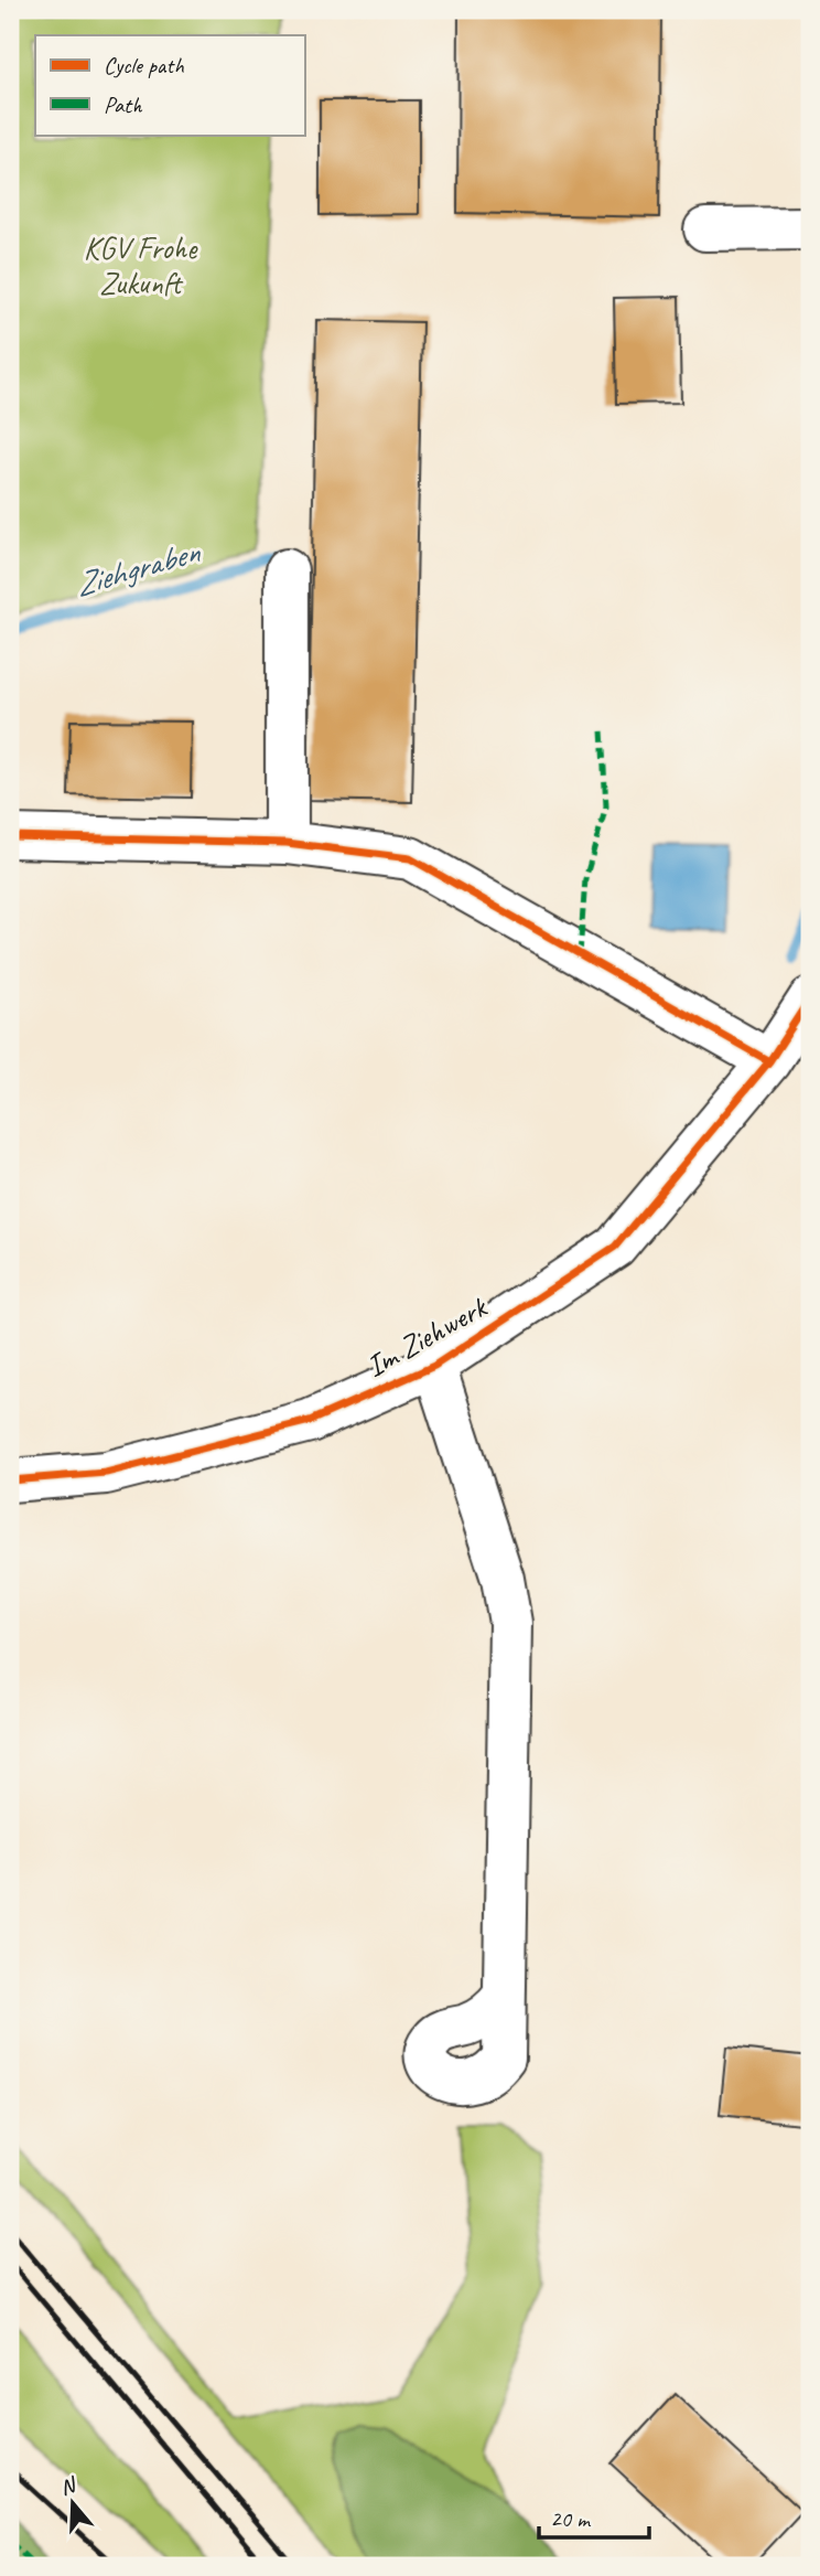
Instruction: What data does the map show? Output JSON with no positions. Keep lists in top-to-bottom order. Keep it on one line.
{"streets":{"street":["Im Ziehwerk"]},"water":["Ziehgraben"],"parks":["KGV Frohe Zukunft"],"legend":["Cycle path","Path"],"scale_bar":"20 m","north":"top"}
